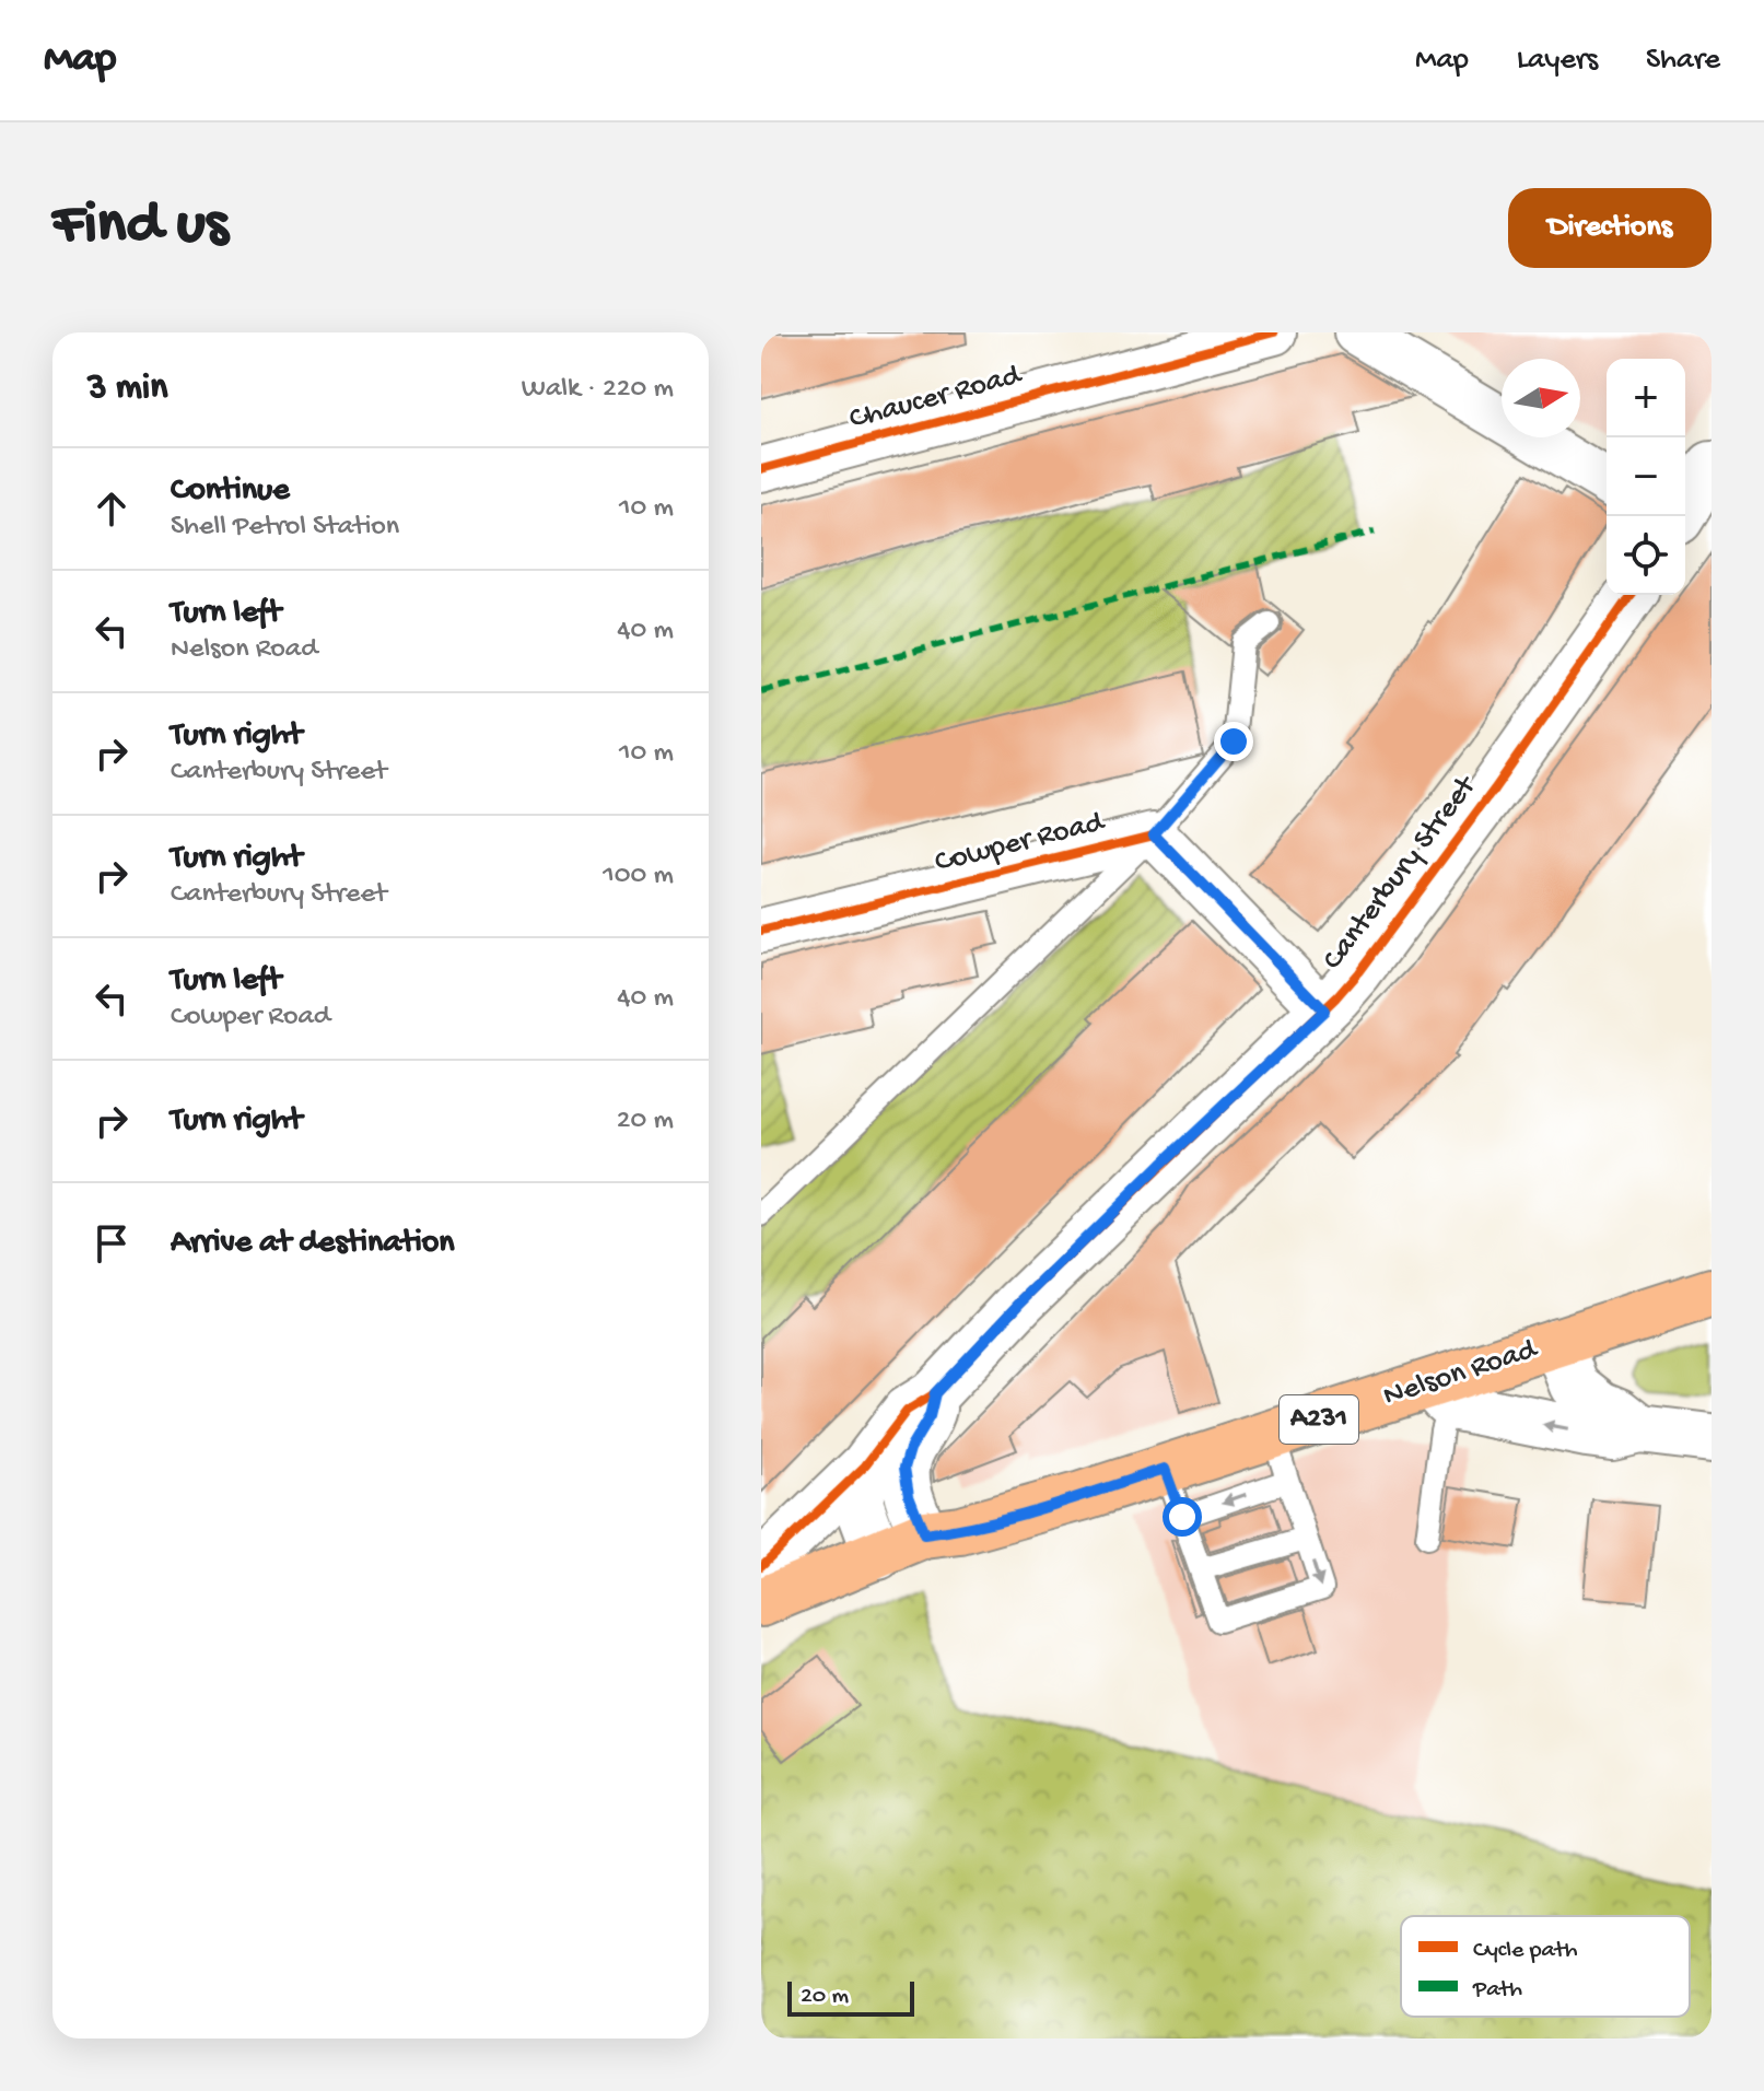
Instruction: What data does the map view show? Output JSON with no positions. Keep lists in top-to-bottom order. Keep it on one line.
{"streets":{"main road":["Nelson Road","A231"],"street":["Chaucer Road","Cowper Road","Canterbury Street"]},"crossings":[["Canterbury Street","Nelson Road"]],"legend":["Cycle path","Path"],"scale_bar":"20 m","north":"right","page":{"header":"Map","nav":["Map","Layers","Share"],"buttons":"Directions","title":"Find us","heading":["3 min","Walk · 220 m"],"map_buttons":["+","−"],"list":[["Continue","Shell Petrol Station","10 m"],["Turn left","Nelson Road","40 m"],["Turn right","Canterbury Street","10 m"],["Turn right","Canterbury Street","100 m"],["Turn left","Cowper Road","40 m"],["Turn right","20 m"],"Arrive at destination"],"scale":"20 m"}}
